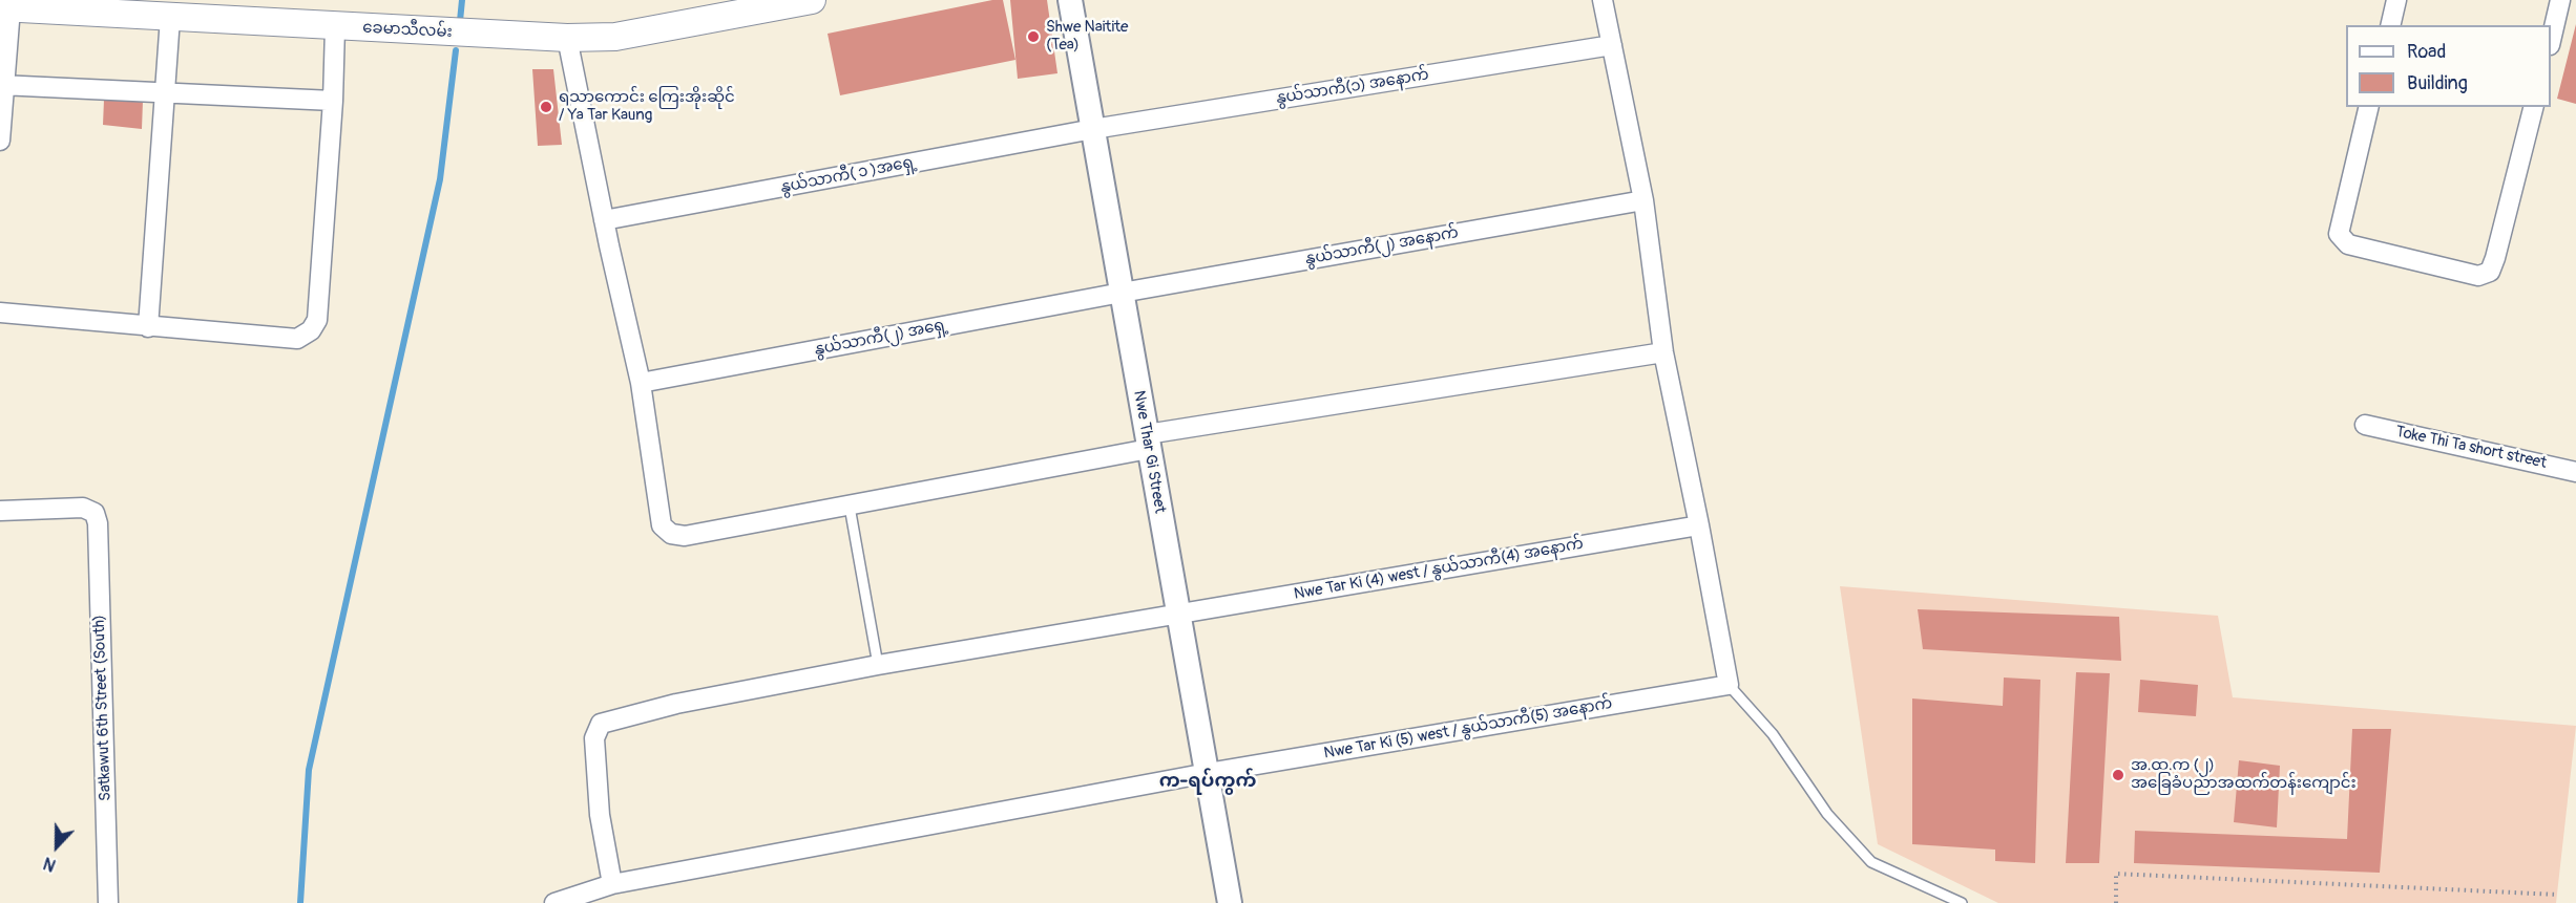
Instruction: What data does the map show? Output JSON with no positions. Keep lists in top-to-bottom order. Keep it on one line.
{"streets":{"main road":["ခေမာသီလမ်း"],"street":["နွယ်သာကီ(၁) အနောက်","နွယ်သာကီ( ၁ )အရှေ့","နွယ်သာကီ(၂) အနောက်","နွယ်သာကီ(၂) အရှေ့","Toke Thi Ta short street","Nwe Thar Gi Street","Nwe Tar Ki (4) west / နွယ်သာကီ(4) အနောက်","Satkawut 6th Street (South)","Nwe Tar Ki (5) west / နွယ်သာကီ(5) အနောက်"]},"crossings":[["နွယ်သာကီ(၁) အနောက်","နွယ်သာကီ( ၁ )အရှေ့"],["နွယ်သာကီ(၁) အနောက်","Nwe Thar Gi Street"],["နွယ်သာကီ( ၁ )အရှေ့","Nwe Thar Gi Street"],["နွယ်သာကီ(၂) အနောက်","နွယ်သာကီ(၂) အရှေ့"],["နွယ်သာကီ(၂) အနောက်","Nwe Thar Gi Street"],["နွယ်သာကီ(၂) အရှေ့","Nwe Thar Gi Street"],["Nwe Thar Gi Street","Nwe Tar Ki (4) west / နွယ်သာကီ(4) အနောက်"],["Nwe Thar Gi Street","Nwe Tar Ki (5) west / နွယ်သာကီ(5) အနောက်"],["Nwe Tar Ki (4) west / နွယ်သာကီ(4) အနောက်","Nwe Tar Ki (5) west / နွယ်သာကီ(5) အနောက်"]],"districts":["က-ရပ်ကွက်"],"places":["Shwe Naitite (Tea)","ရသာကောင်း ကြေးအိုးဆိုင် / Ya Tar Kaung","အ.ထ.က (၂) အခြေခံပညာအထက်တန်းကျောင်း"],"legend":["Road","Building"],"north":"bottom"}
